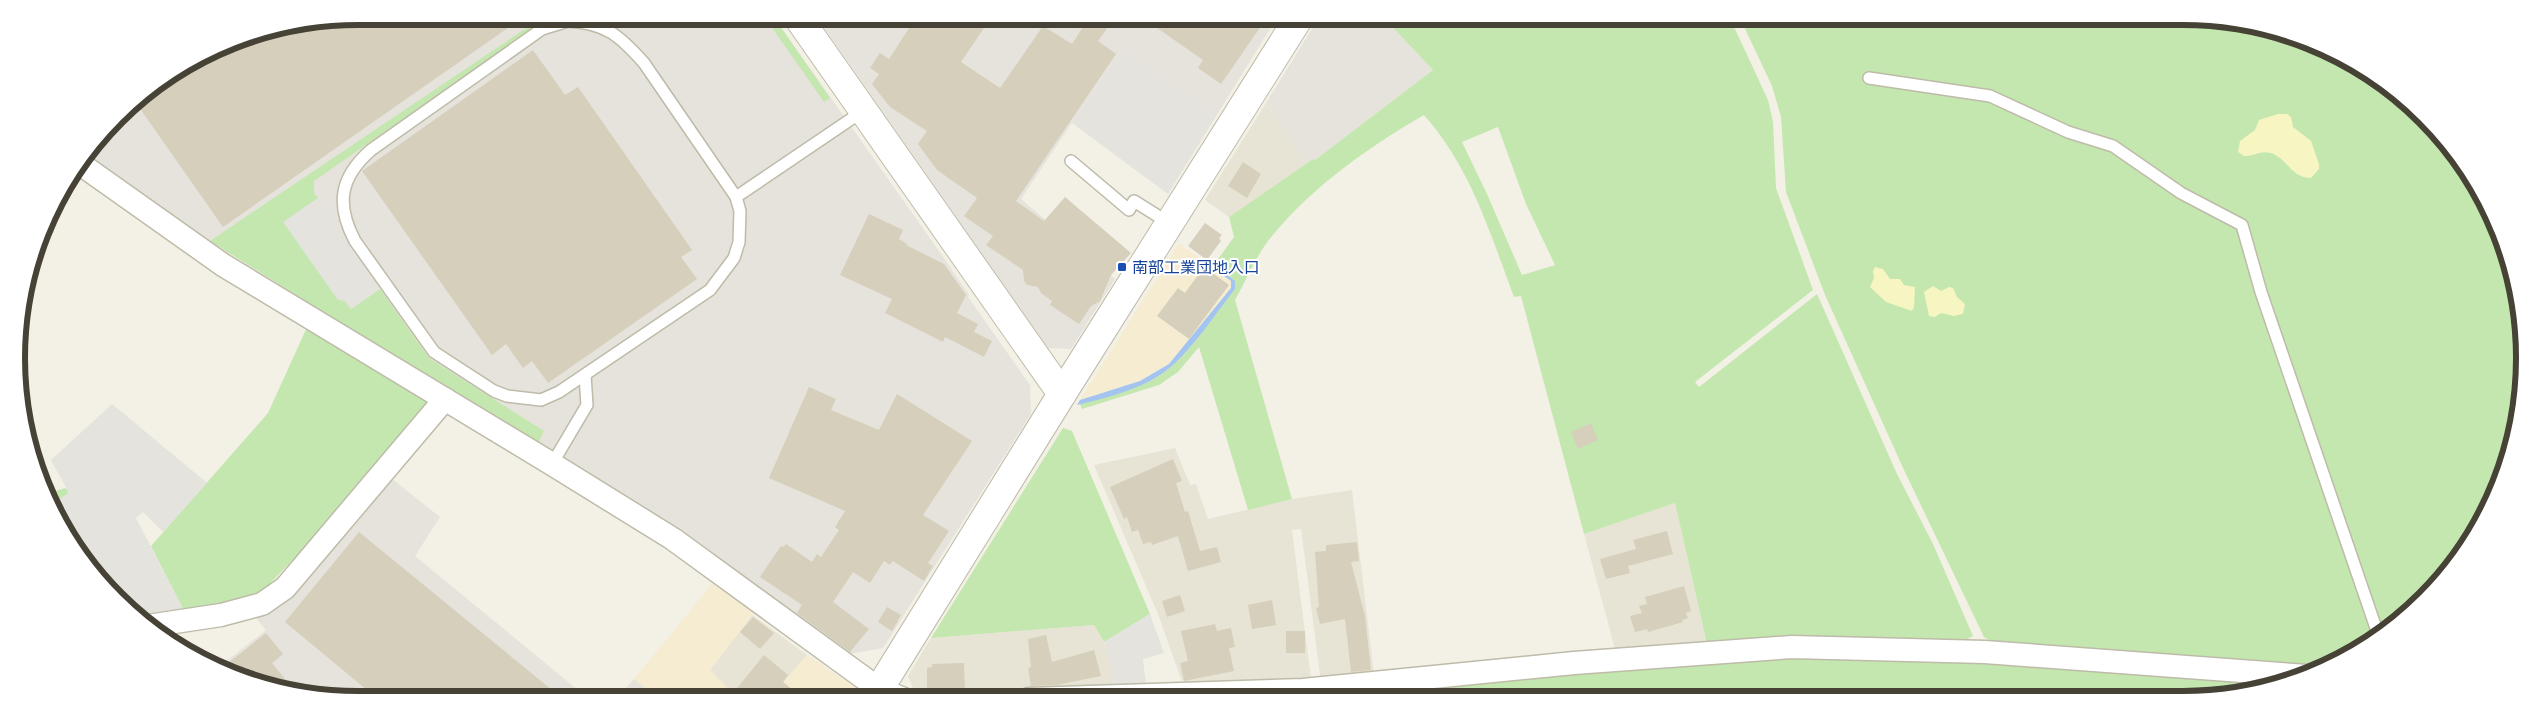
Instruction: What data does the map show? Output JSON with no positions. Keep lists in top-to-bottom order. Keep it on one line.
{"places":{"transit":["南部工業団地入口"]}}
